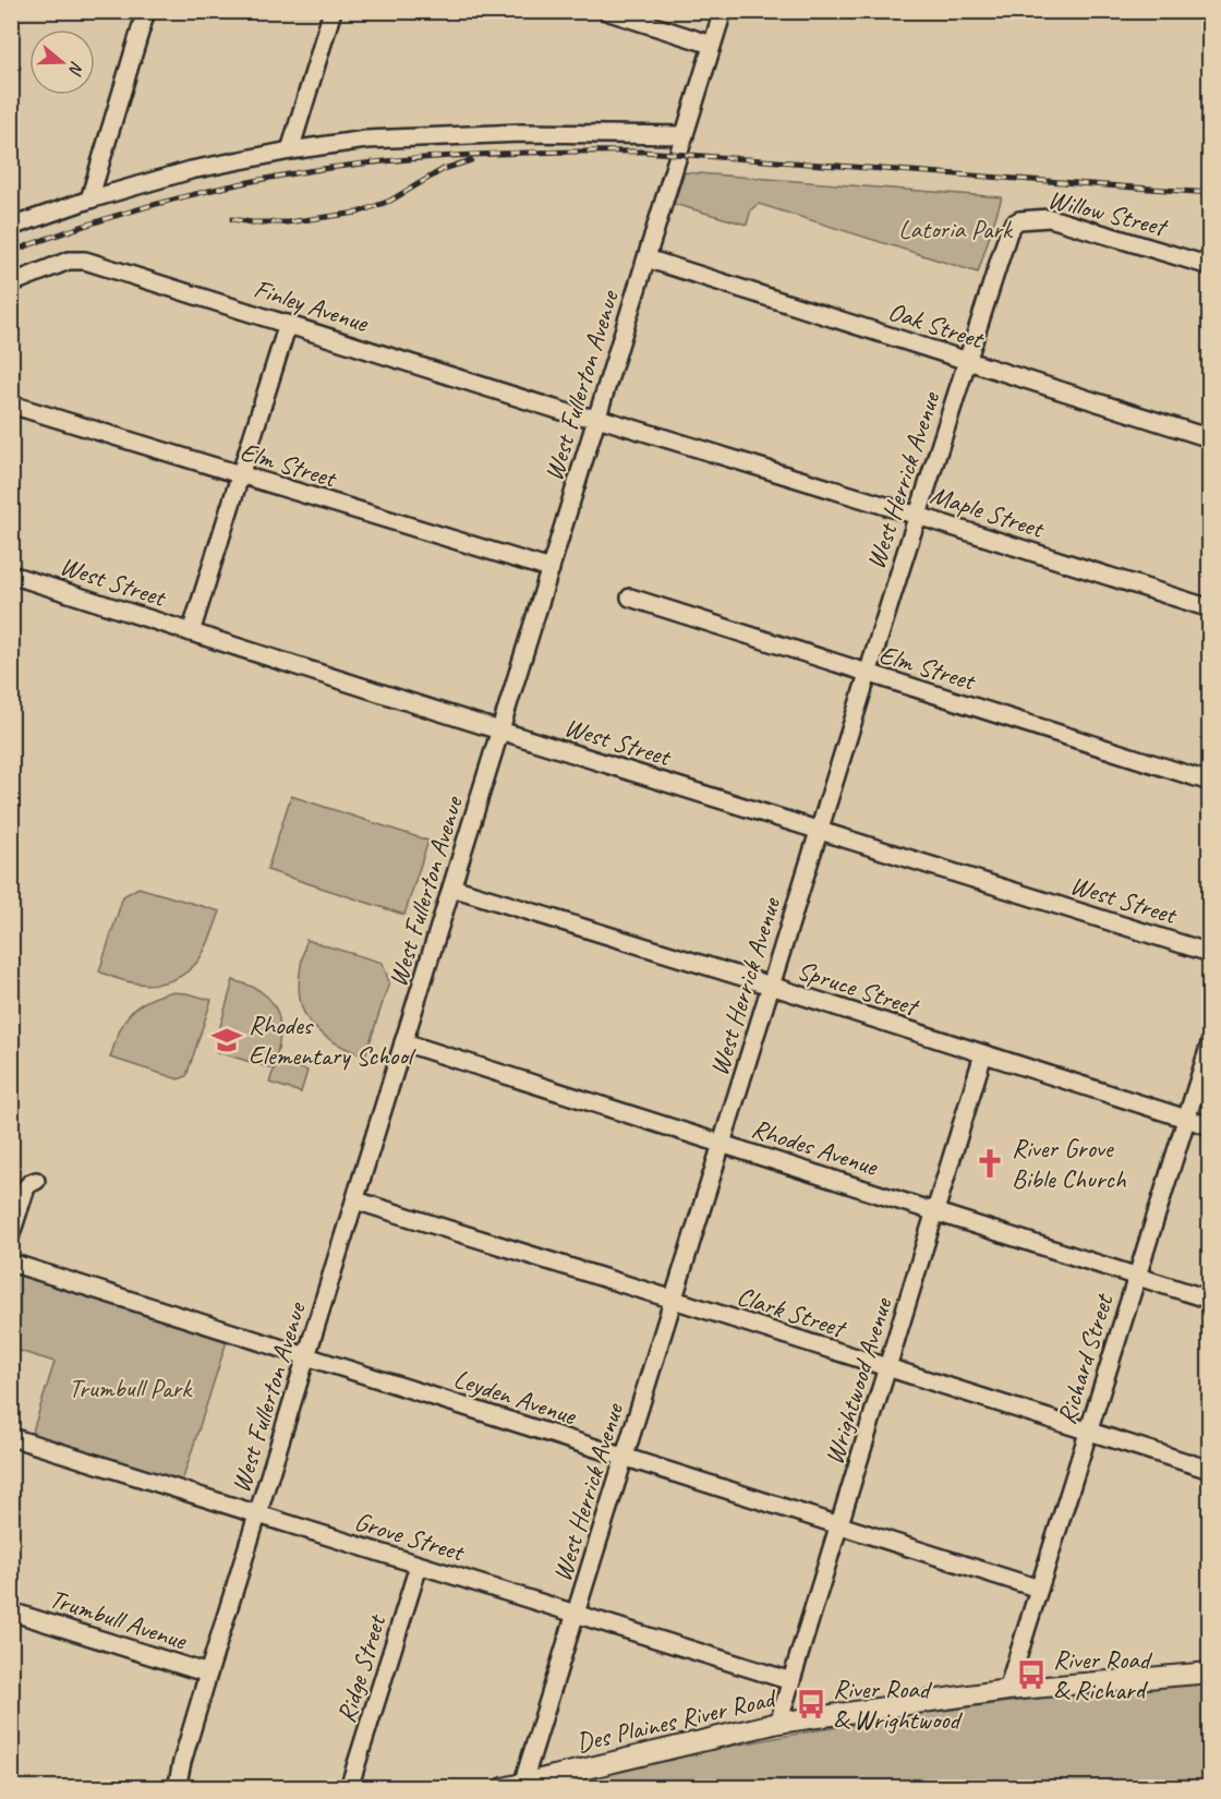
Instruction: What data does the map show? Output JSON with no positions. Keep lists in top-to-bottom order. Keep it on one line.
{"streets":{"main road":["Des Plaines River Road"],"street":["Willow Street","Finley Avenue","Oak Street","West Fullerton Avenue","Elm Street","West Herrick Avenue","Maple Street","West Street","Spruce Street","Rhodes Avenue","Clark Street","Richard Street","Wrightwood Avenue","Leyden Avenue","Grove Street","Trumbull Avenue","Ridge Street"]},"crossings":[["Willow Street","West Herrick Avenue"],["Finley Avenue","West Fullerton Avenue"],["Finley Avenue","Maple Street"],["Oak Street","West Fullerton Avenue"],["Oak Street","West Herrick Avenue"],["West Fullerton Avenue","Elm Street"],["West Fullerton Avenue","Maple Street"],["West Fullerton Avenue","West Street"],["West Fullerton Avenue","Spruce Street"],["West Fullerton Avenue","Rhodes Avenue"],["West Fullerton Avenue","Clark Street"],["West Fullerton Avenue","Leyden Avenue"],["West Fullerton Avenue","Grove Street"],["West Fullerton Avenue","Trumbull Avenue"],["Elm Street","West Herrick Avenue"],["West Herrick Avenue","Maple Street"],["West Herrick Avenue","West Street"],["West Herrick Avenue","Spruce Street"],["West Herrick Avenue","Rhodes Avenue"],["West Herrick Avenue","Clark Street"],["West Herrick Avenue","Leyden Avenue"],["West Herrick Avenue","Grove Street"],["West Herrick Avenue","Des Plaines River Road"],["Spruce Street","Richard Street"],["Spruce Street","Wrightwood Avenue"],["Rhodes Avenue","Richard Street"],["Rhodes Avenue","Wrightwood Avenue"],["Clark Street","Richard Street"],["Clark Street","Wrightwood Avenue"],["Richard Street","Leyden Avenue"],["Richard Street","Des Plaines River Road"],["Wrightwood Avenue","Leyden Avenue"],["Wrightwood Avenue","Grove Street"],["Wrightwood Avenue","Des Plaines River Road"],["Grove Street","Ridge Street"]],"parks":["Latoria Park","Trumbull Park"],"places":{"school or university":["Rhodes Elementary School"],"church":["River Grove Bible Church"],"bus stop":["River Road & Richard","River Road & Wrightwood"]},"north":"right"}
